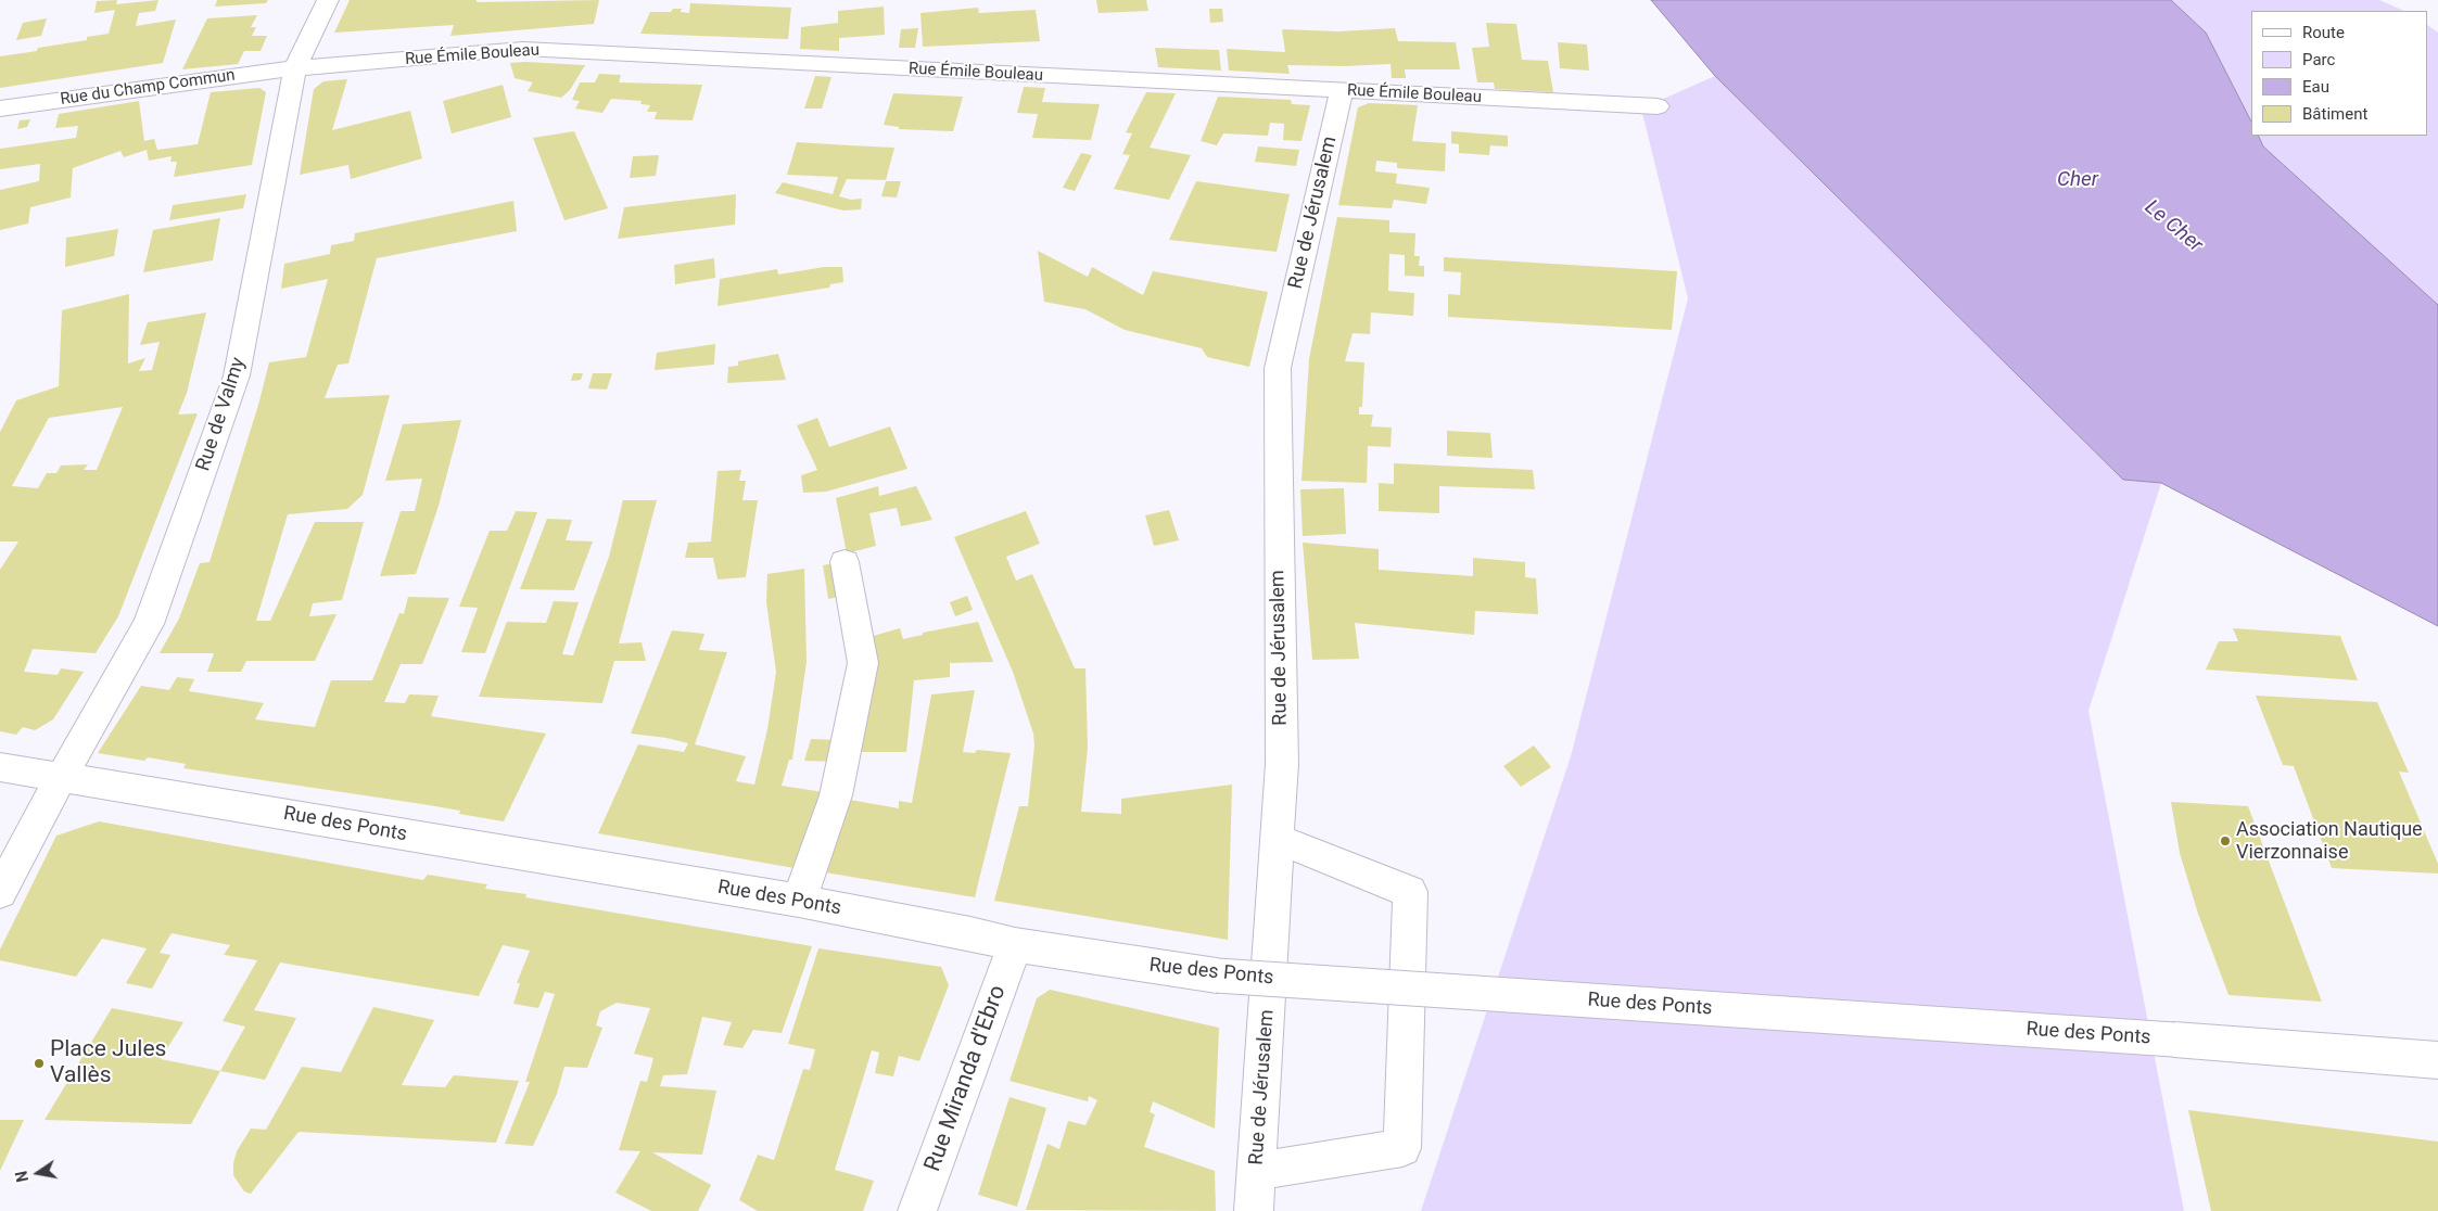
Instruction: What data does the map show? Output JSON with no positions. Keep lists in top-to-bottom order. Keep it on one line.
{"streets":{"street":["Rue Émile Bouleau","Rue du Champ Commun","Rue de Jérusalem","Rue de Valmy","Rue des Ponts","Rue Miranda d'Ebro"]},"crossings":[["Rue Émile Bouleau","Rue du Champ Commun"],["Rue Émile Bouleau","Rue de Jérusalem"],["Rue Émile Bouleau","Rue de Valmy"],["Rue du Champ Commun","Rue de Valmy"],["Rue de Valmy","Rue des Ponts"],["Rue des Ponts","Rue Miranda d'Ebro"]],"water":["Cher","Le Cher"],"places":["Association Nautique Vierzonnaise","Place Jules Vallès"],"legend":["Route","Parc","Eau","Bâtiment"],"north":"left"}
